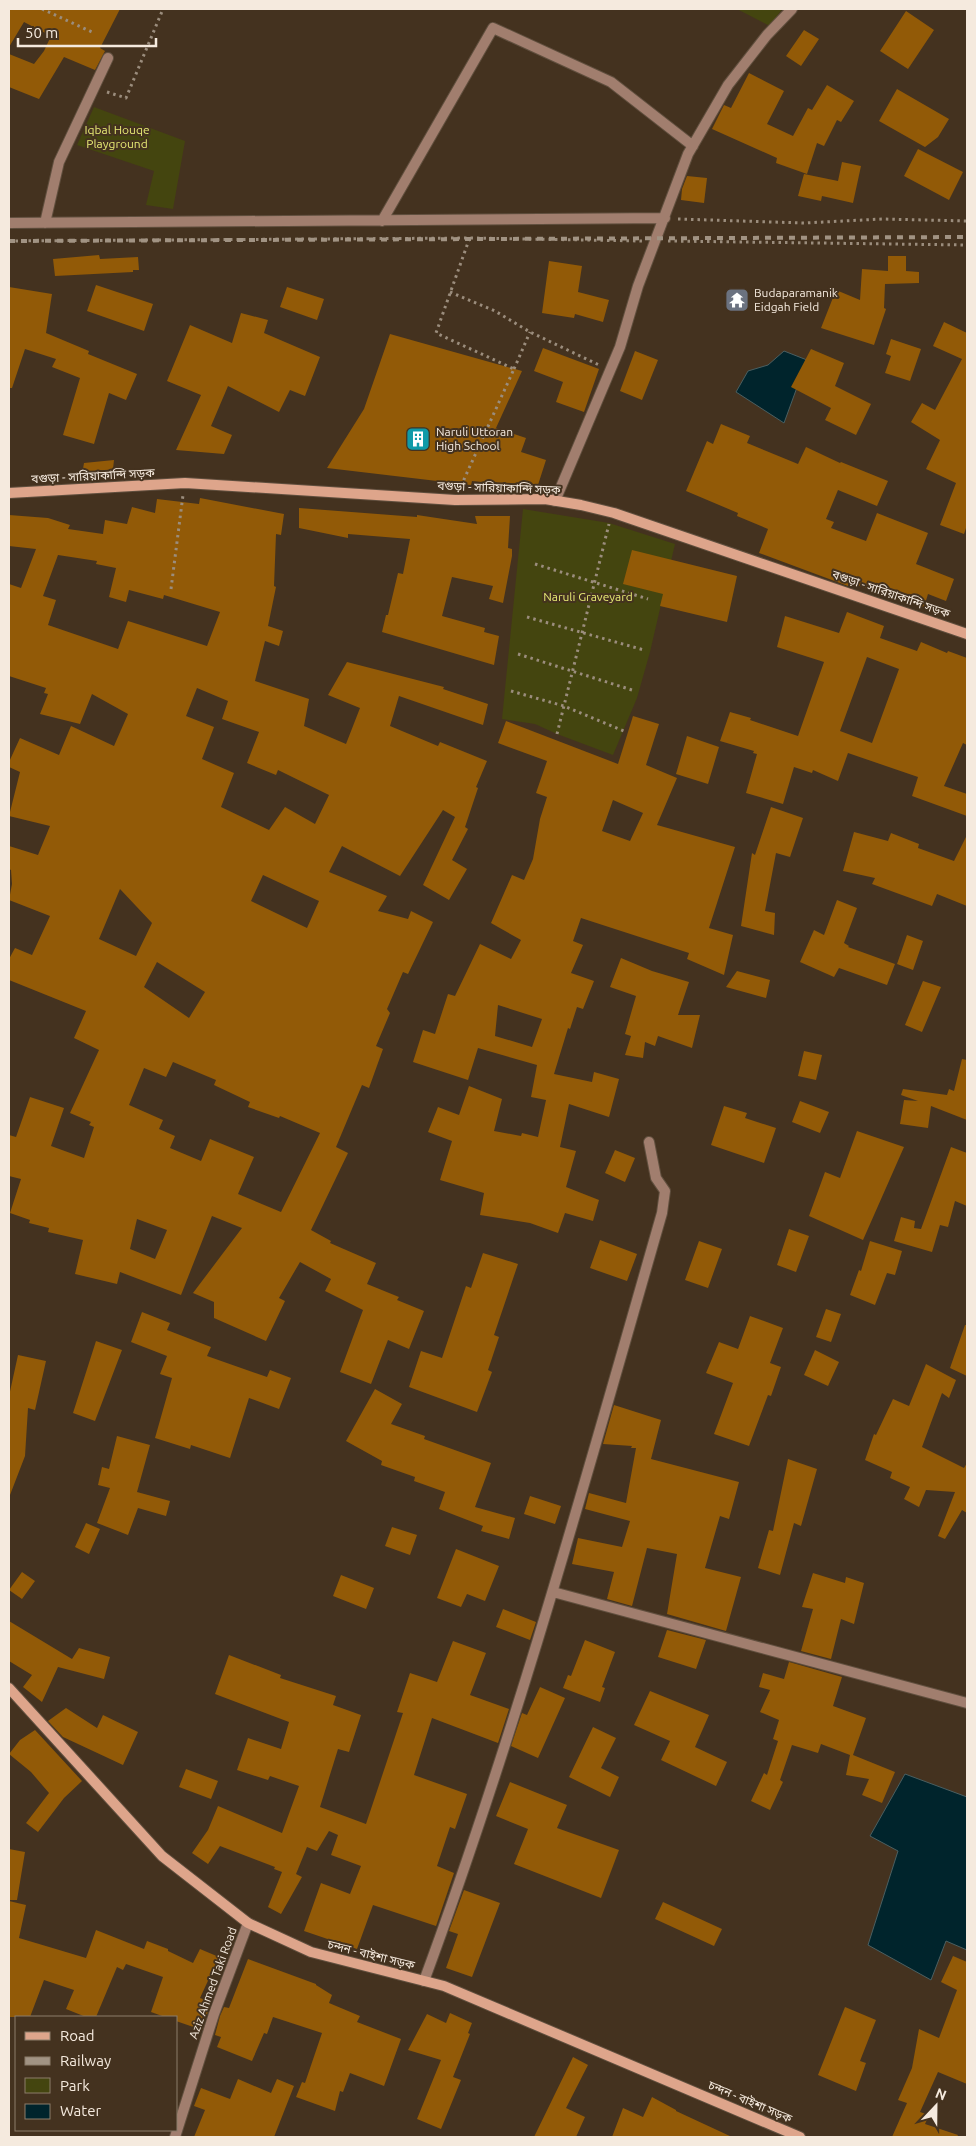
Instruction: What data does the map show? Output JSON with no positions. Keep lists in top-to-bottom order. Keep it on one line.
{"streets":{"main road":["বগুড়া - সারিয়াকান্দি সড়ক","চন্দন - বাইশা সড়ক"],"street":["Aziz Ahmed Taki Road"]},"crossings":[["চন্দন - বাইশা সড়ক","Aziz Ahmed Taki Road"]],"parks":["Iqbal Houqe Playground","Naruli Graveyard"],"places":{"temple":["Budaparamanik Eidgah Field"],"building":["Naruli Uttoran High School"]},"legend":["Road","Railway","Park","Water"],"scale_bar":"50 m","north":"top"}
